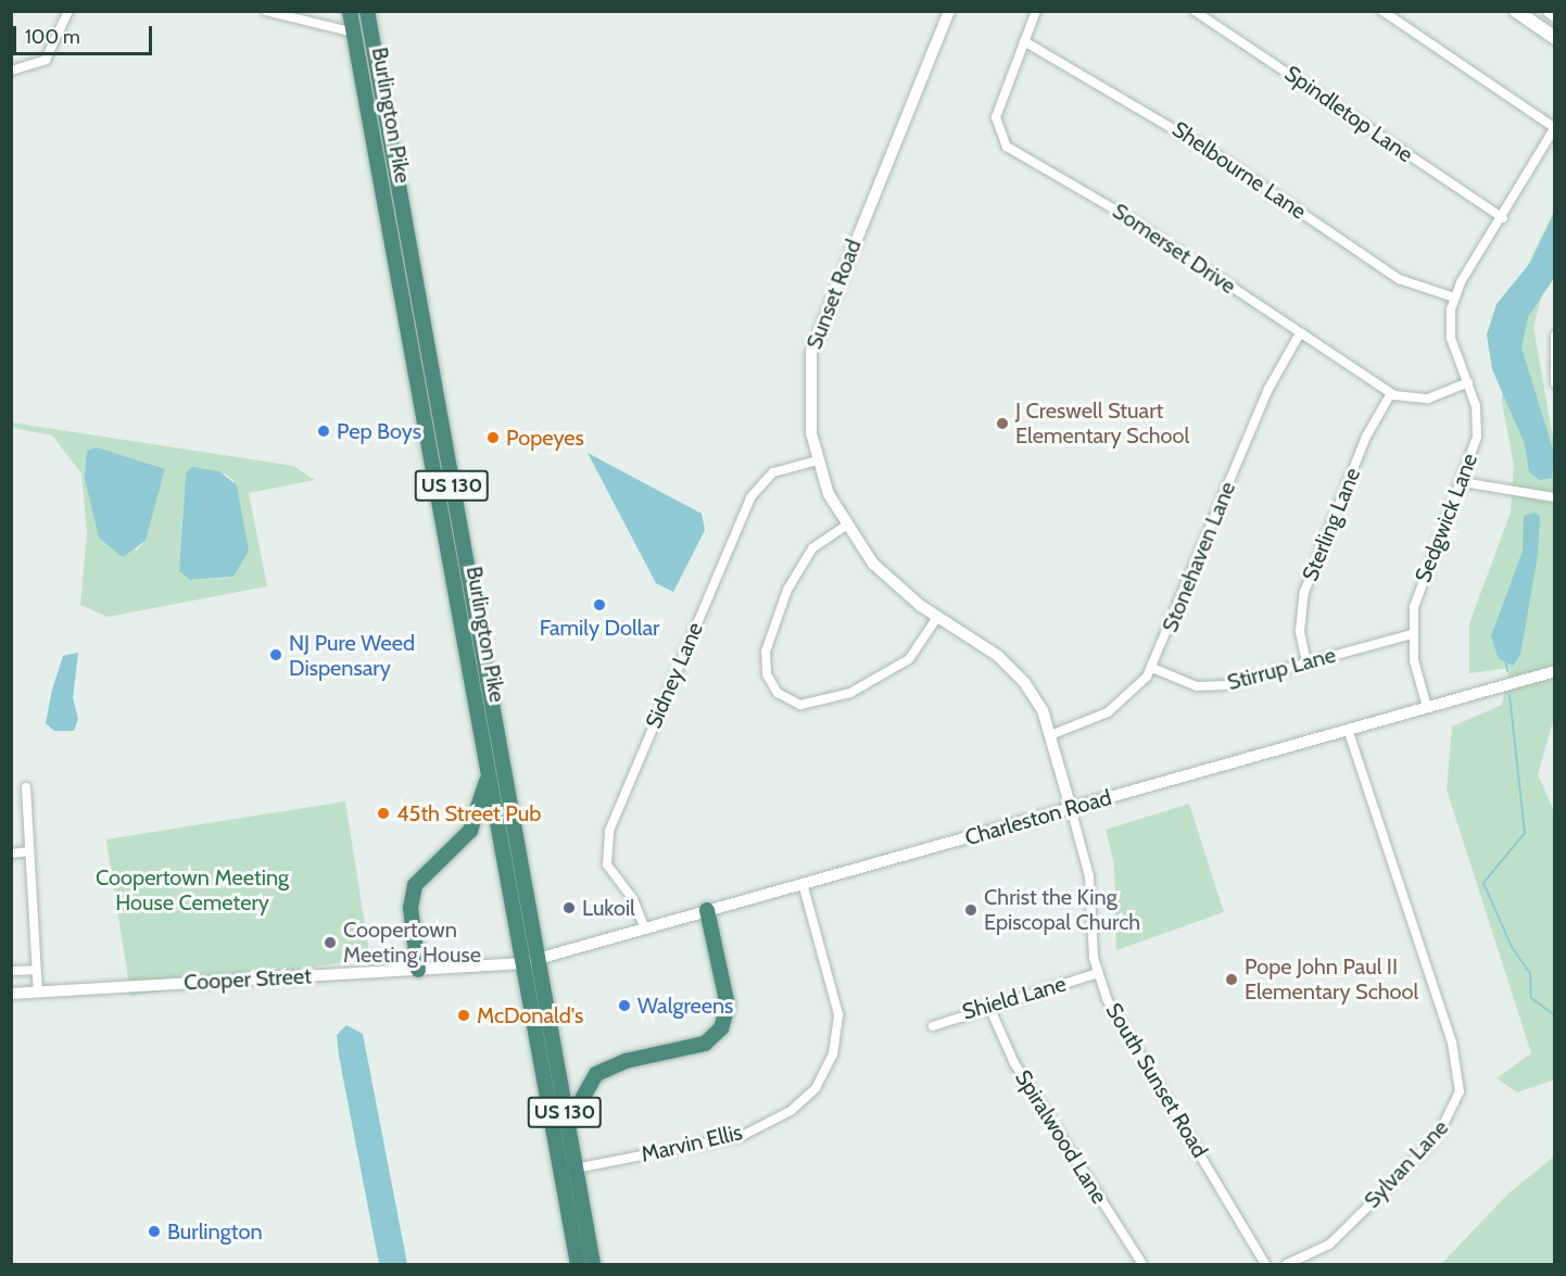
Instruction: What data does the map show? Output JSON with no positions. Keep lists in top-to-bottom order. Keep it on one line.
{"streets":{"highway":["Burlington Pike","US 130"],"street":["Spindletop Lane","Shelbourne Lane","Somerset Drive","Sunset Road","Sedgwick Lane","Sterling Lane","Stonehaven Lane","Stirrup Lane","Sidney Lane","Charleston Road","Cooper Street","Shield Lane","South Sunset Road","Spiralwood Lane","Marvin Ellis","Sylvan Lane"]},"crossings":[["Spindletop Lane","Sedgwick Lane"],["Burlington Pike","Charleston Road"],["Burlington Pike","Cooper Street"],["Burlington Pike","Marvin Ellis"],["Shelbourne Lane","Somerset Drive"],["Shelbourne Lane","Sedgwick Lane"],["Somerset Drive","Sedgwick Lane"],["Somerset Drive","Sterling Lane"],["Somerset Drive","Stonehaven Lane"],["Sunset Road","Stonehaven Lane"],["Sunset Road","Sidney Lane"],["Sunset Road","Charleston Road"],["Sunset Road","South Sunset Road"],["Sedgwick Lane","Stirrup Lane"],["Sedgwick Lane","Charleston Road"],["Sterling Lane","Stirrup Lane"],["Stonehaven Lane","Stirrup Lane"],["Sidney Lane","Charleston Road"],["Charleston Road","Cooper Street"],["Charleston Road","South Sunset Road"],["Charleston Road","Marvin Ellis"],["Charleston Road","Sylvan Lane"],["Shield Lane","South Sunset Road"],["Shield Lane","Spiralwood Lane"]],"parks":["Coopertown Meeting House Cemetery"],"places":["J Creswell Stuart Elementary School","Pep Boys","Popeyes","Family Dollar","NJ Pure Weed Dispensary","45th Street Pub","Lukoil","Christ the King Episcopal Church","Coopertown Meeting House","Pope John Paul II Elementary School","Walgreens","McDonald's","Burlington"],"scale_bar":"100 m"}
